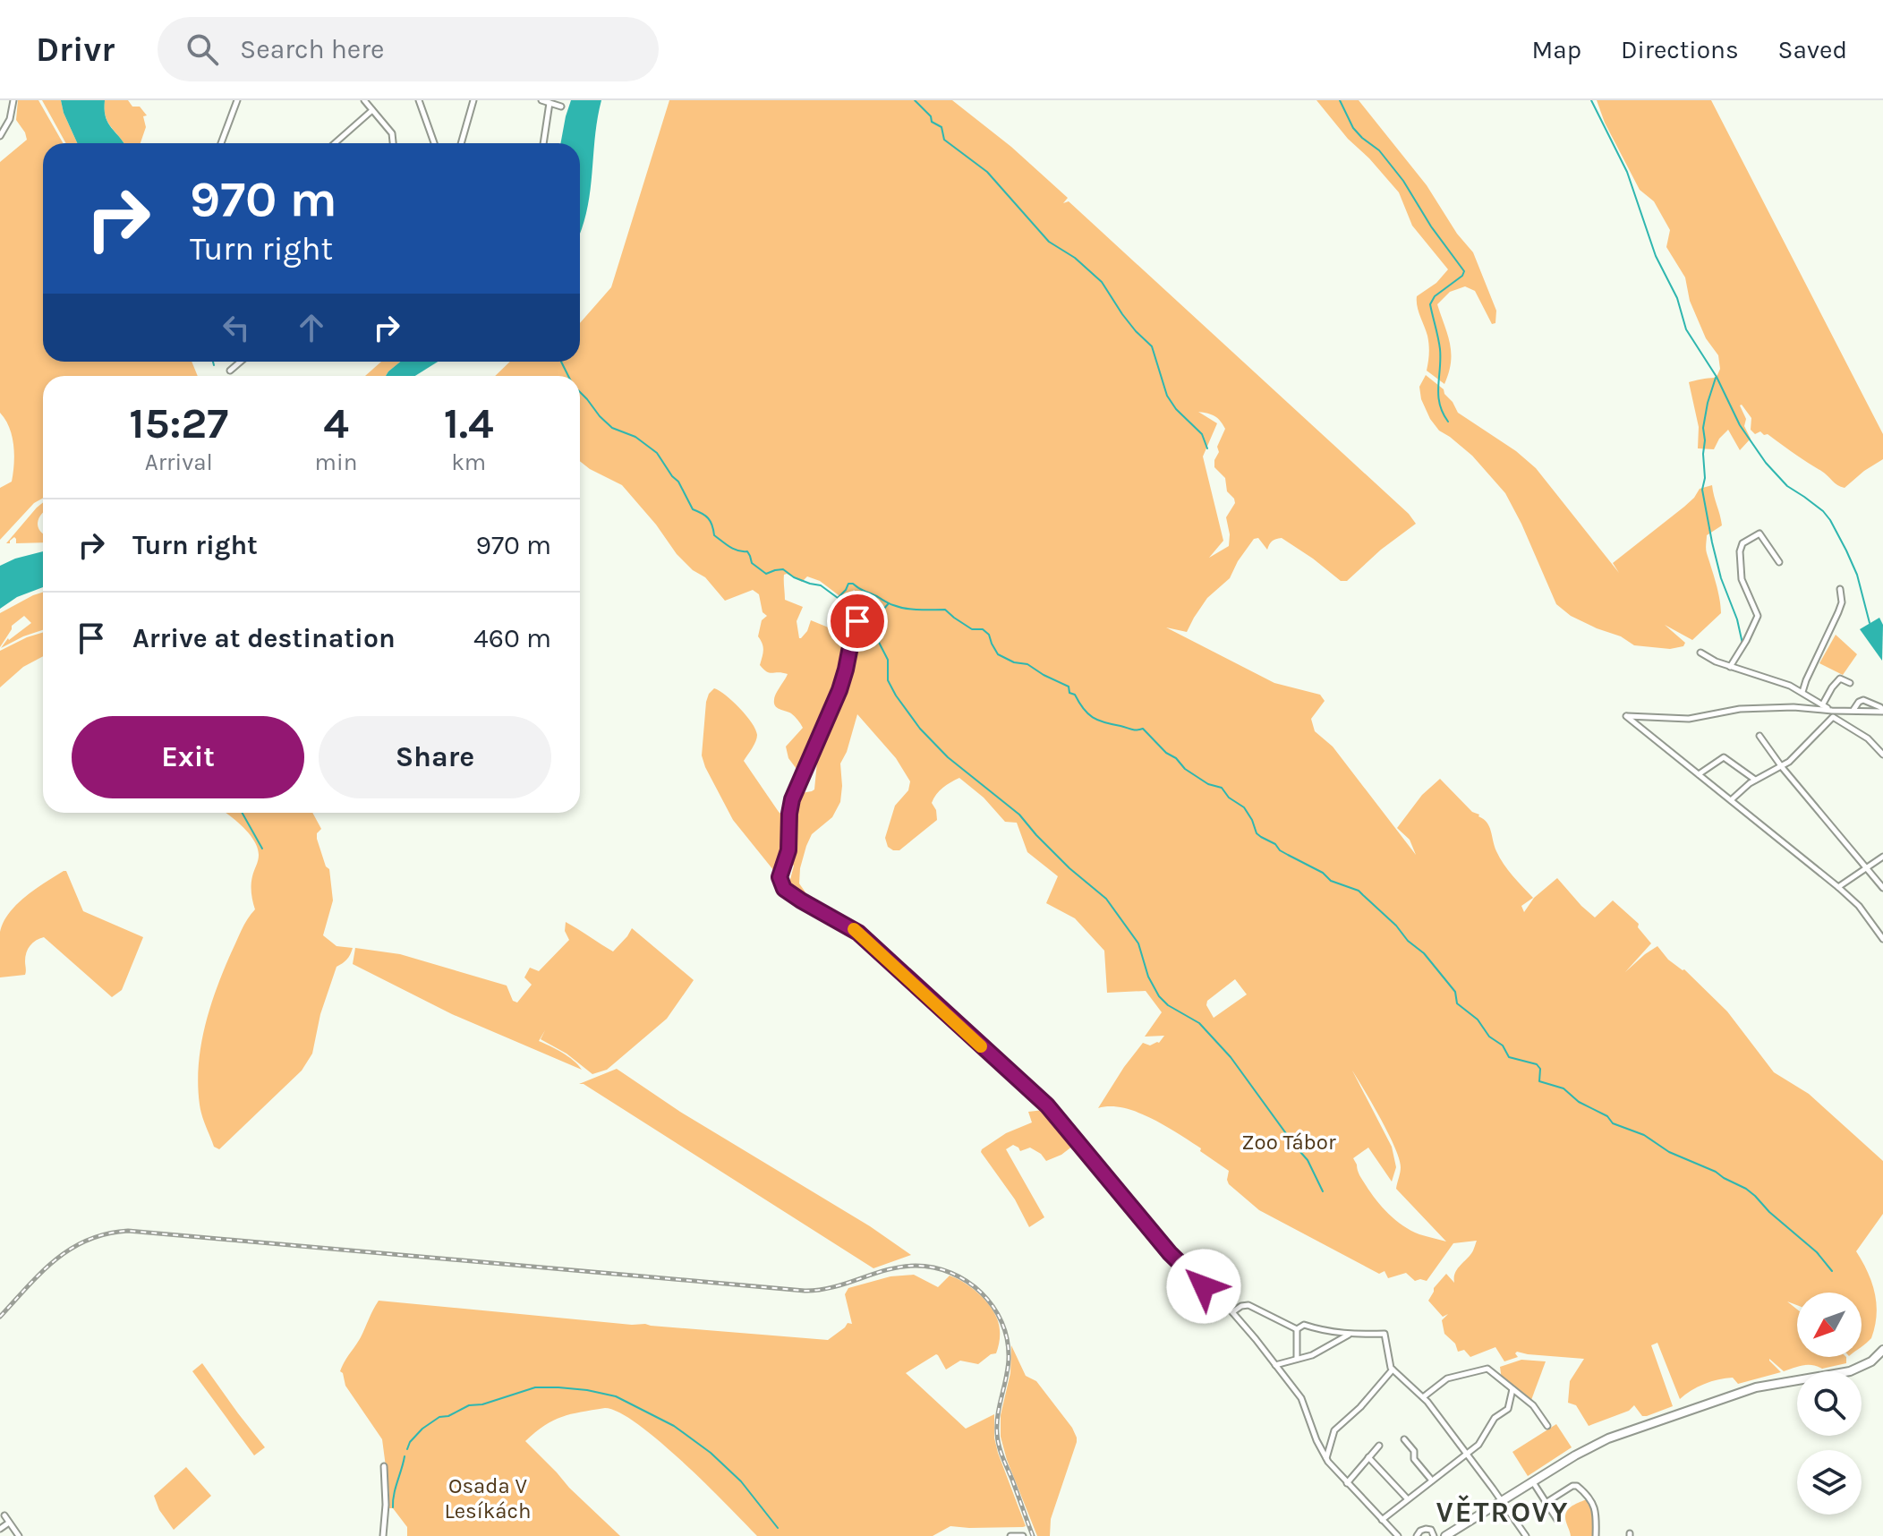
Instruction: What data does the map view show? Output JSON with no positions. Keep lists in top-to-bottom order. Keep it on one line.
{"districts":["VĚTROVY"],"parks":["Zoo Tábor","Osada V Lesíkách"],"north":"bottom left","page":{"header":"Drivr","search":"Search here","nav":["Map","Directions","Saved"],"turn":["970 m","Turn right"],"eta":["15:27","Arrival","4","min","1.4","km"],"list":[{"name":"Turn right","value":"970 m"},{"name":"Arrive at destination","value":"460 m"}],"buttons":["Exit","Share"]}}
